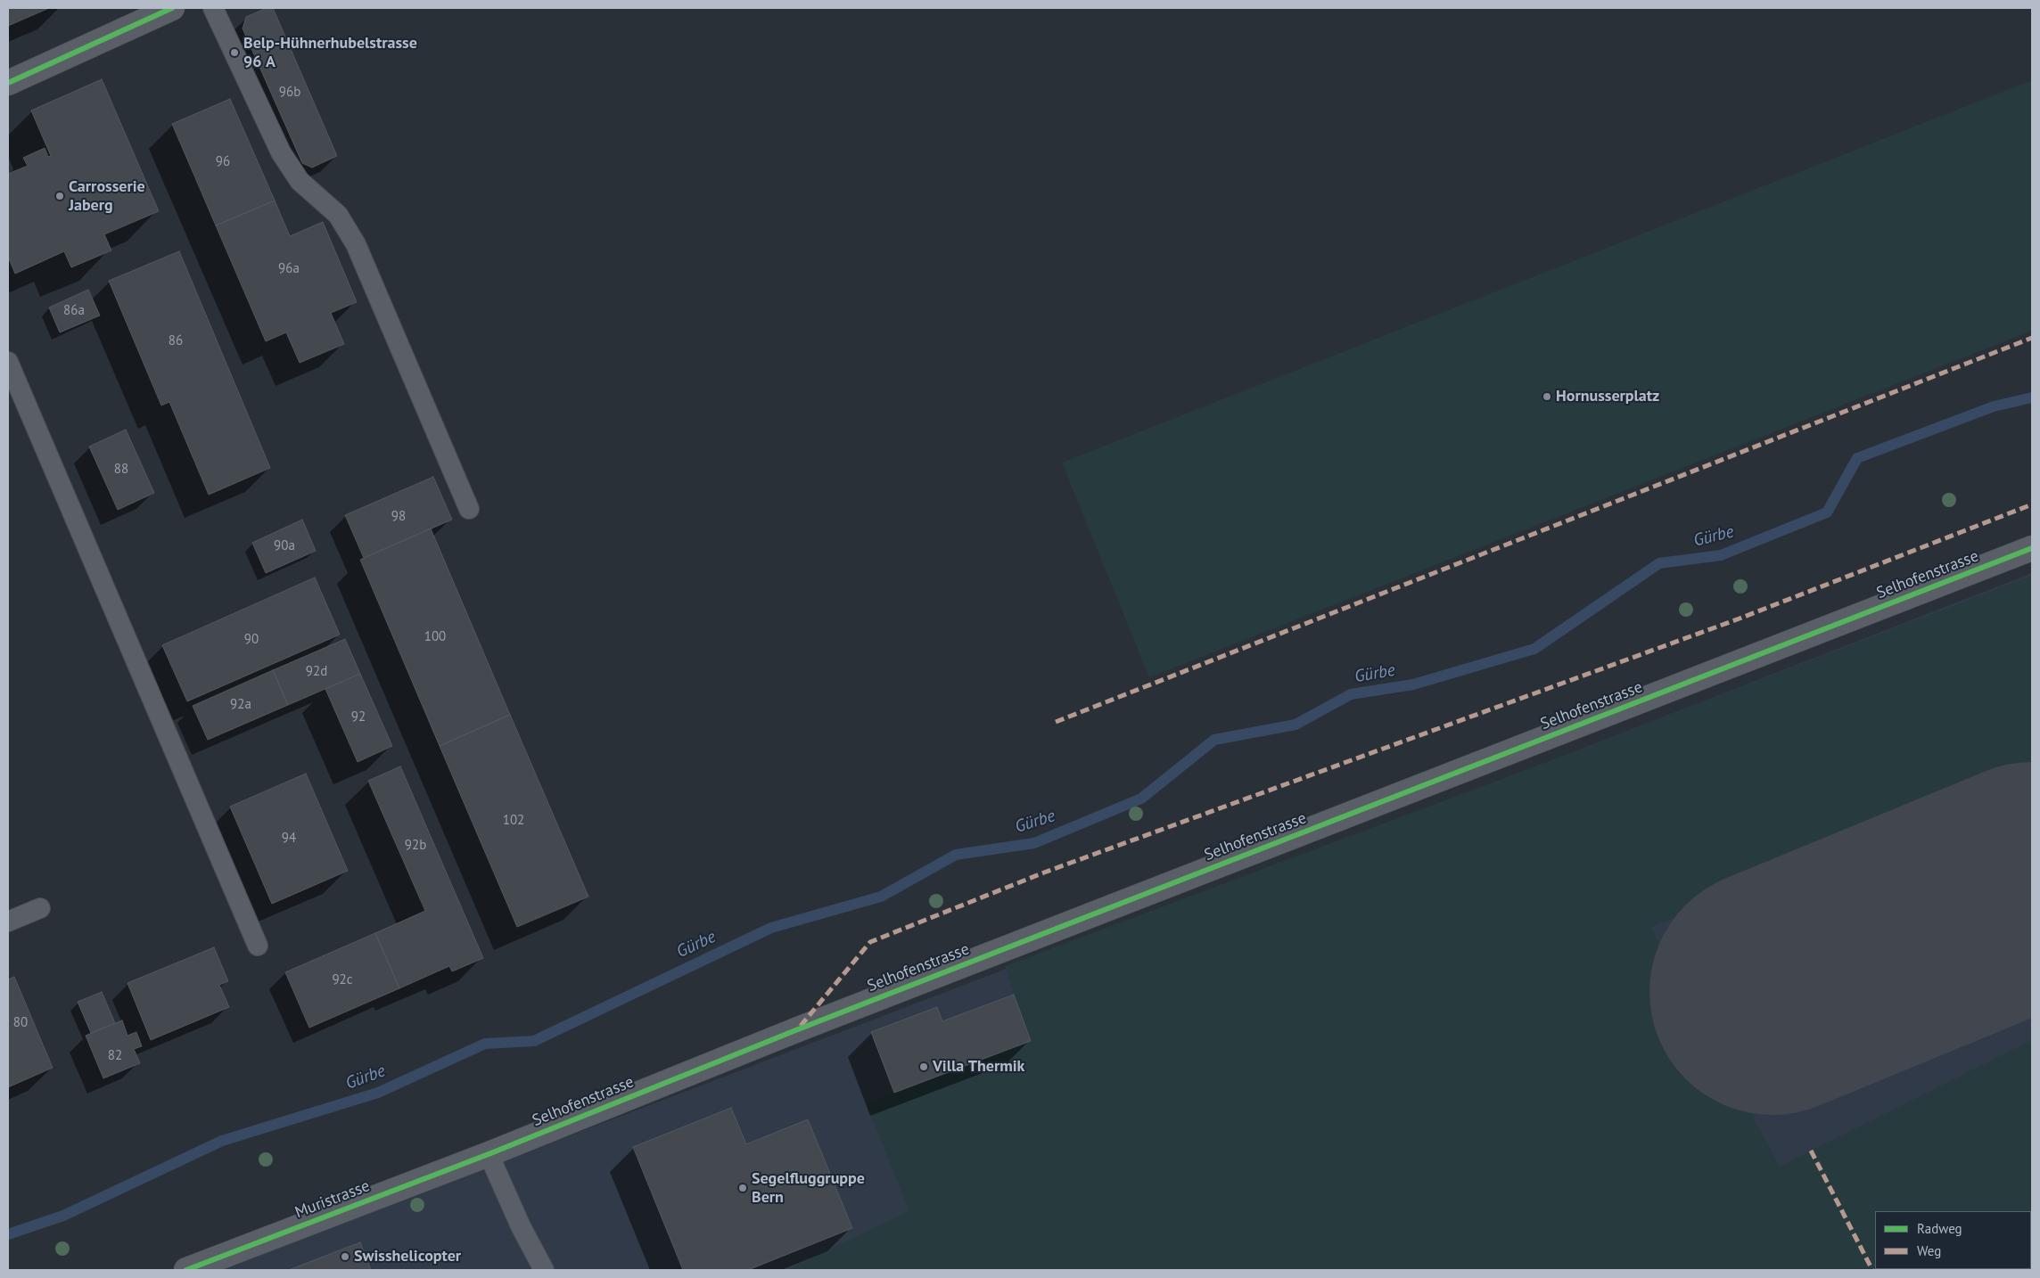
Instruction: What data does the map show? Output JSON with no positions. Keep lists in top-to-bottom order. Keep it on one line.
{"streets":{"street":["Selhofenstrasse","Muristrasse"]},"crossings":[["Selhofenstrasse","Muristrasse"]],"water":["Gürbe"],"places":["Belp-Hühnerhubelstrasse 96 A","Carrosserie Jaberg","Hornusserplatz","Villa Thermik","Segelfluggruppe Bern","Swisshelicopter"],"house_numbers":["96b","96","96a","86a","86","88","98","90a","100","90","92d","92a","92","102","94","92b","92c","80","82"],"legend":["Radweg","Weg"]}
